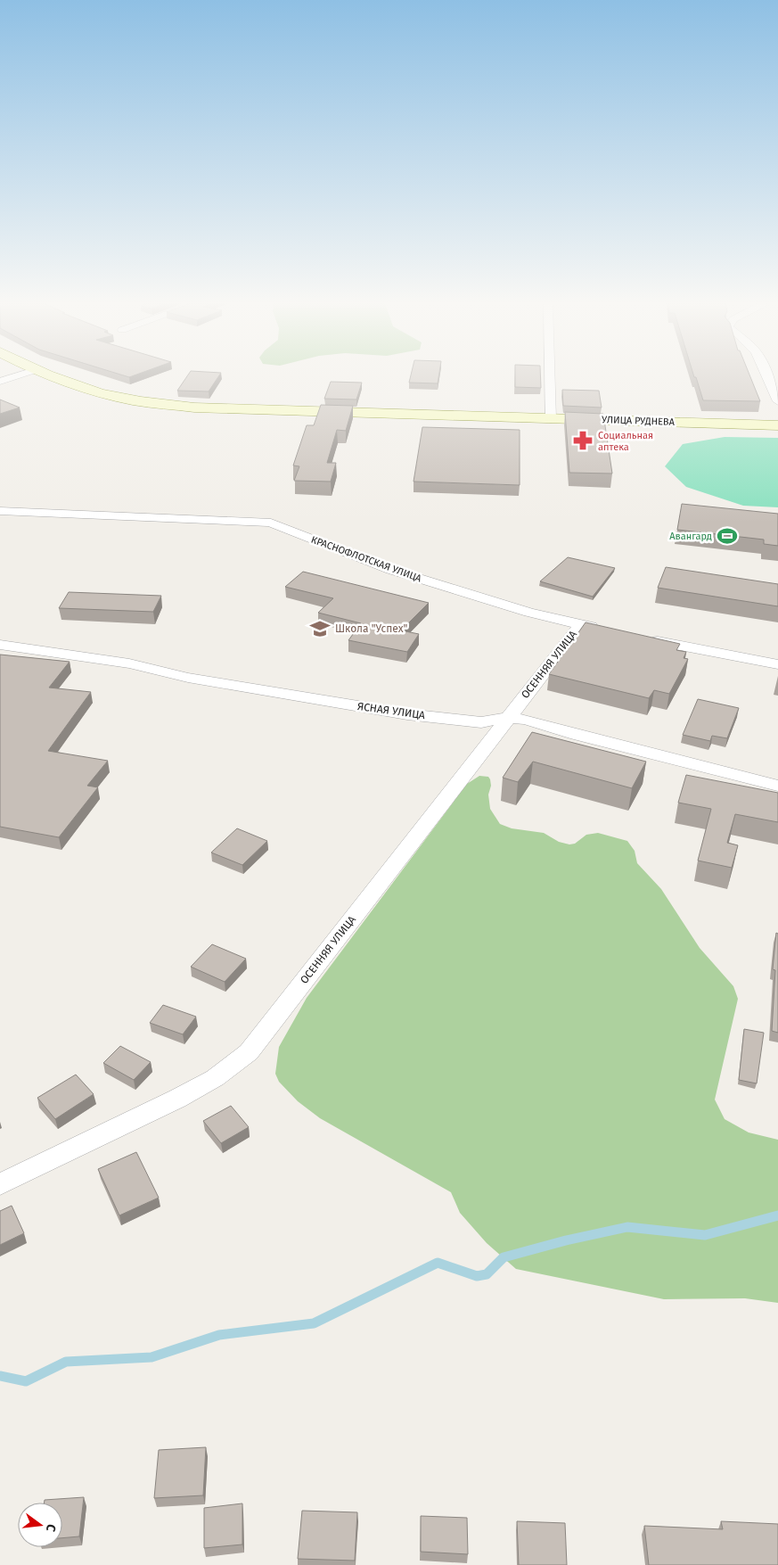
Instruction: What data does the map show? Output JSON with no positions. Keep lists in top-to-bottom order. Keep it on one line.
{"streets":{"main road":["УЛИЦА РУДНЕВА"],"street":["КРАСНОФЛОТСКАЯ УЛИЦА","ОСЕННЯЯ УЛИЦА","ЯСНАЯ УЛИЦА"]},"crossings":[["КРАСНОФЛОТСКАЯ УЛИЦА","ОСЕННЯЯ УЛИЦА"],["ОСЕННЯЯ УЛИЦА","ЯСНАЯ УЛИЦА"]],"places":{"pharmacy":["Социальная аптека"],"sports":["Авангард"],"school or university":["Школа \"Успех\""]},"north":"right"}
